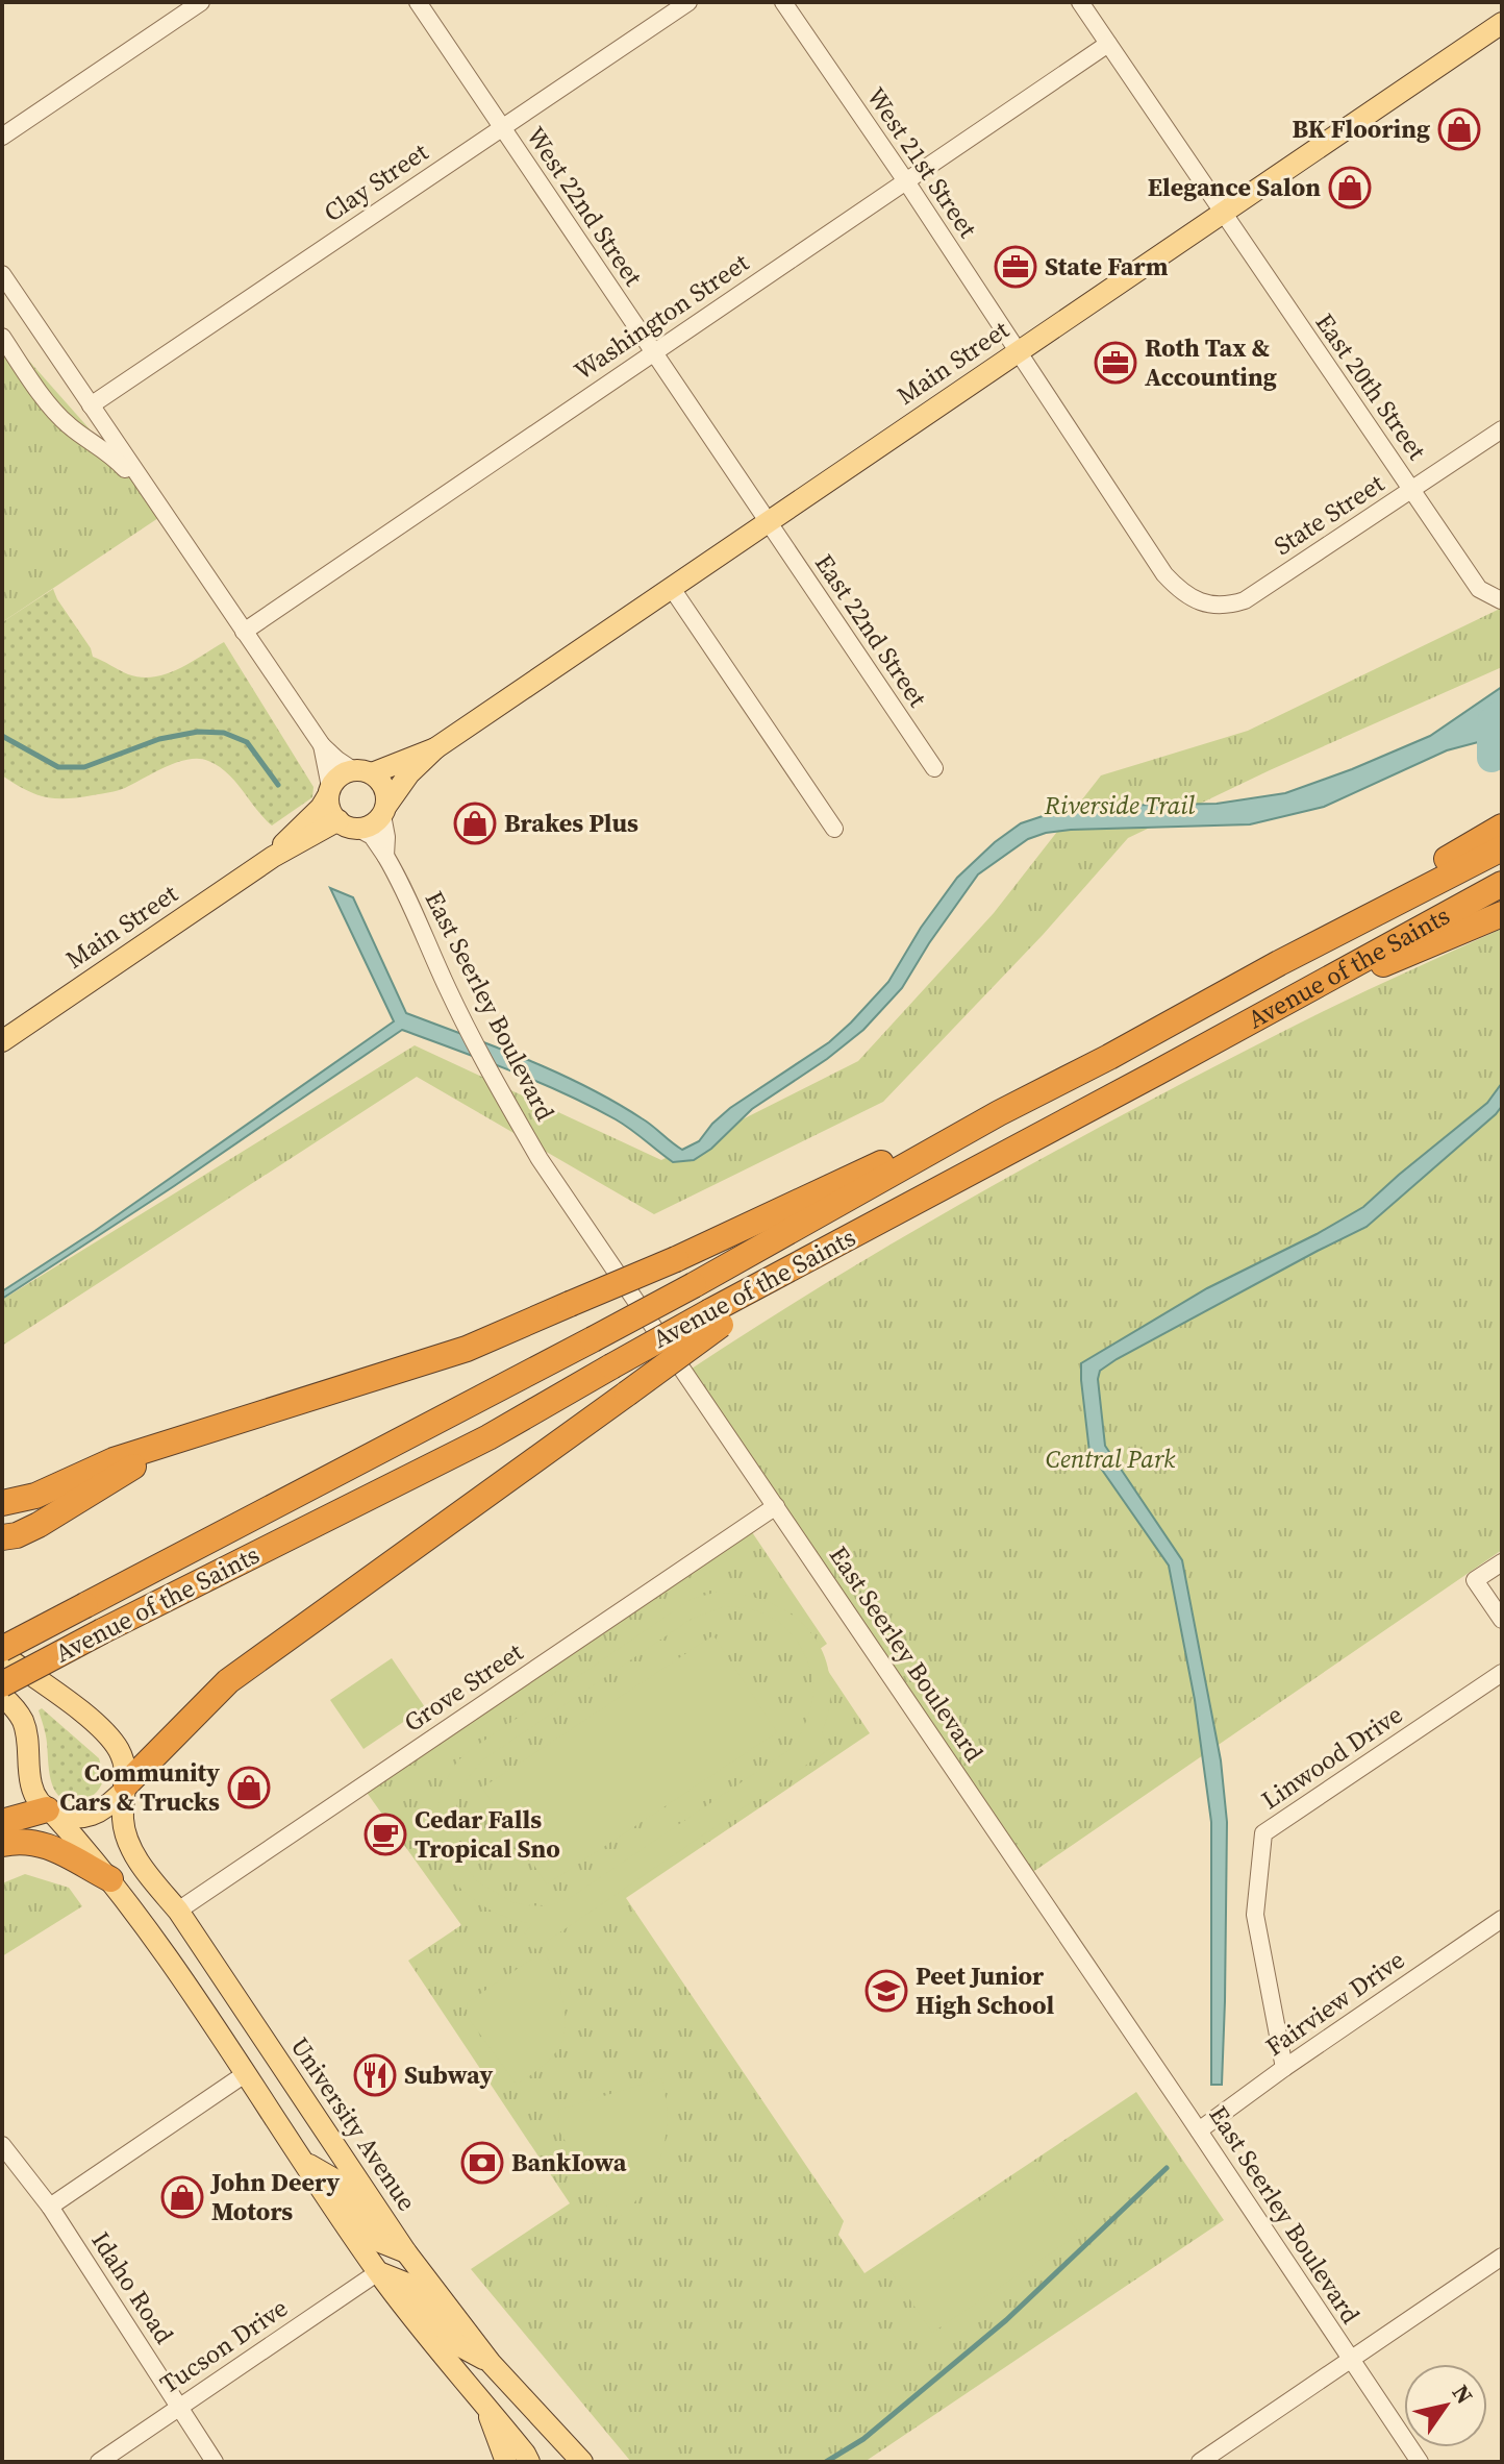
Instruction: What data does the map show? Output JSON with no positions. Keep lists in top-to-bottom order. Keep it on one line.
{"streets":{"highway":["Avenue of the Saints"],"main road":["Main Street","University Avenue"],"street":["West 21st Street","Clay Street","West 22nd Street","Washington Street","East 20th Street","State Street","East 22nd Street","East Seerley Boulevard","Grove Street","Linwood Drive","Fairview Drive","Idaho Road","Tucson Drive"]},"crossings":[["West 21st Street","Washington Street"],["West 21st Street","Main Street"],["West 21st Street","State Street"],["Clay Street","West 22nd Street"],["West 22nd Street","Washington Street"],["West 22nd Street","Main Street"],["West 22nd Street","East 22nd Street"],["Washington Street","East 20th Street"],["Main Street","East 20th Street"],["Main Street","East 22nd Street"],["Main Street","East Seerley Boulevard"],["East 20th Street","State Street"],["Avenue of the Saints","University Avenue"],["East Seerley Boulevard","Grove Street"],["East Seerley Boulevard","Fairview Drive"],["Grove Street","University Avenue"],["Linwood Drive","Fairview Drive"],["Idaho Road","Tucson Drive"]],"parks":["Riverside Trail","Central Park"],"places":{"shop":["BK Flooring","Elegance Salon","Brakes Plus","Community Cars & Trucks","John Deery Motors"],"office":["State Farm","Roth Tax & Accounting"],"cafe":["Cedar Falls Tropical Sno"],"school or university":["Peet Junior High School"],"restaurant":["Subway"],"bank":["BankIowa"]},"north":"top right"}
